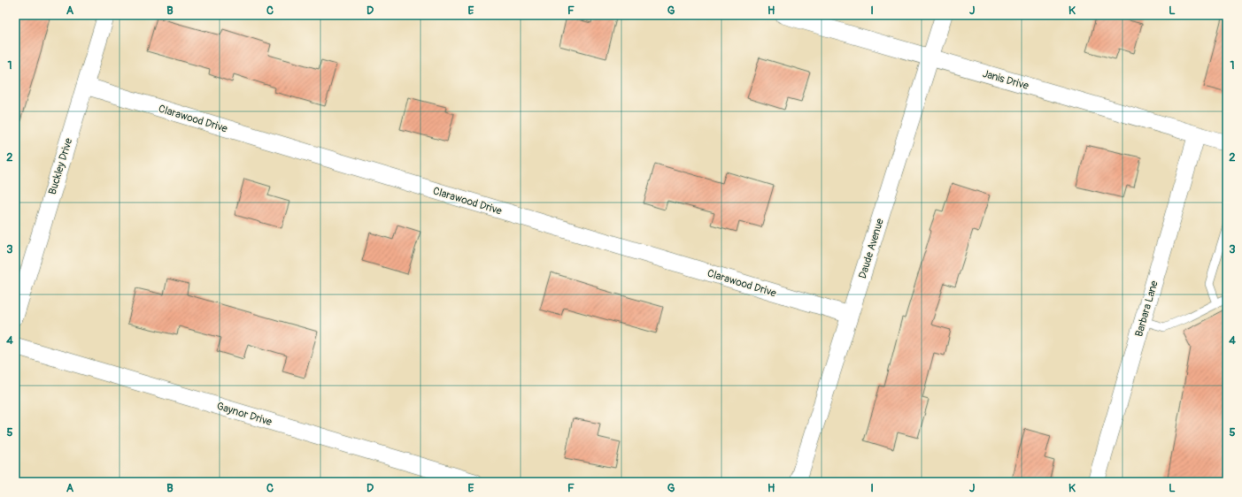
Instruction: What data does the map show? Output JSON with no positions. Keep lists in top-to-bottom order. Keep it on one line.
{"streets":{"street":["Janis Drive","Clarawood Drive","Buckley Drive","Daude Avenue","Barbara Lane","Gaynor Drive"]},"crossings":[["Janis Drive","Daude Avenue"],["Janis Drive","Barbara Lane"],["Clarawood Drive","Buckley Drive"],["Clarawood Drive","Daude Avenue"]],"grid":{"columns":["A","B","C","D","E","F","G","H","I","J","K","L"],"rows":["1","2","3","4","5"]}}
